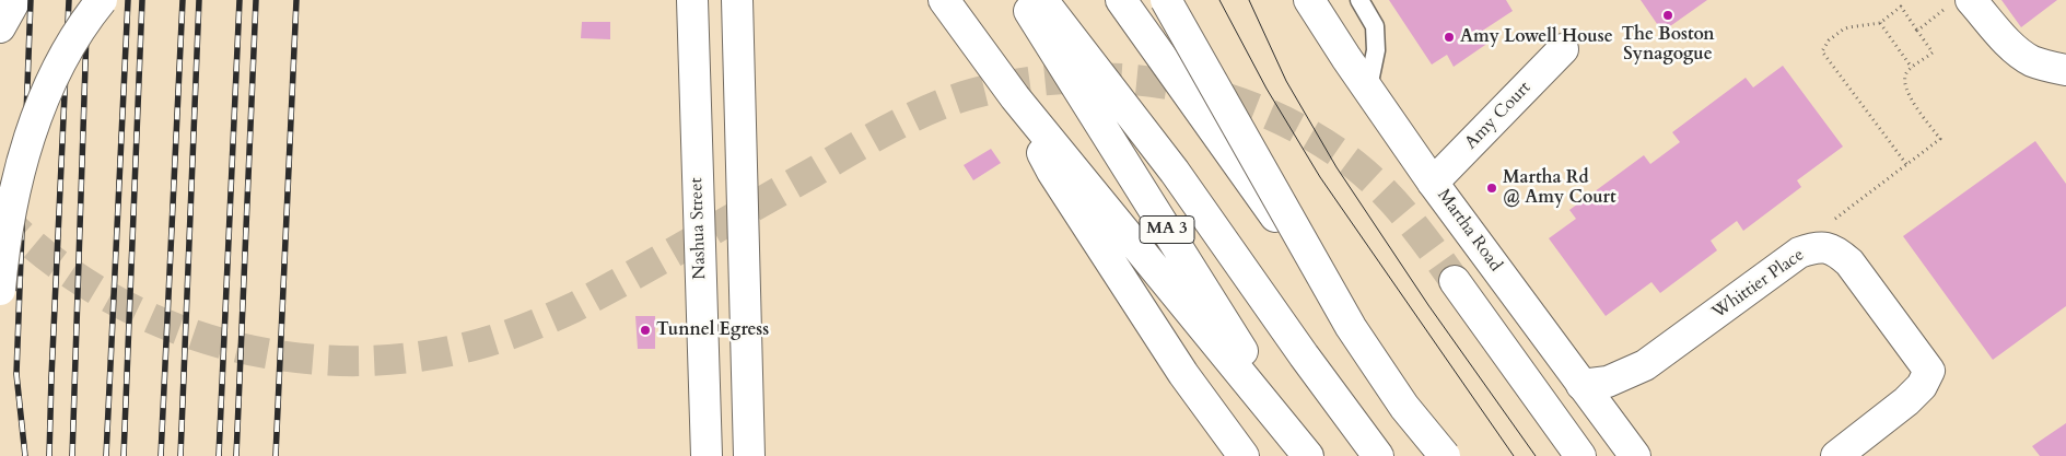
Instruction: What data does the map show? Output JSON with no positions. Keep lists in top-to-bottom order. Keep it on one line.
{"streets":{"main road":["Amy Court","Nashua Street","MA 3","Martha Road","Whittier Place"]},"crossings":[["Amy Court","Martha Road"],["Martha Road","Whittier Place"]],"places":["The Boston Synagogue","Amy Lowell House","Martha Rd @ Amy Court","Tunnel Egress"]}
